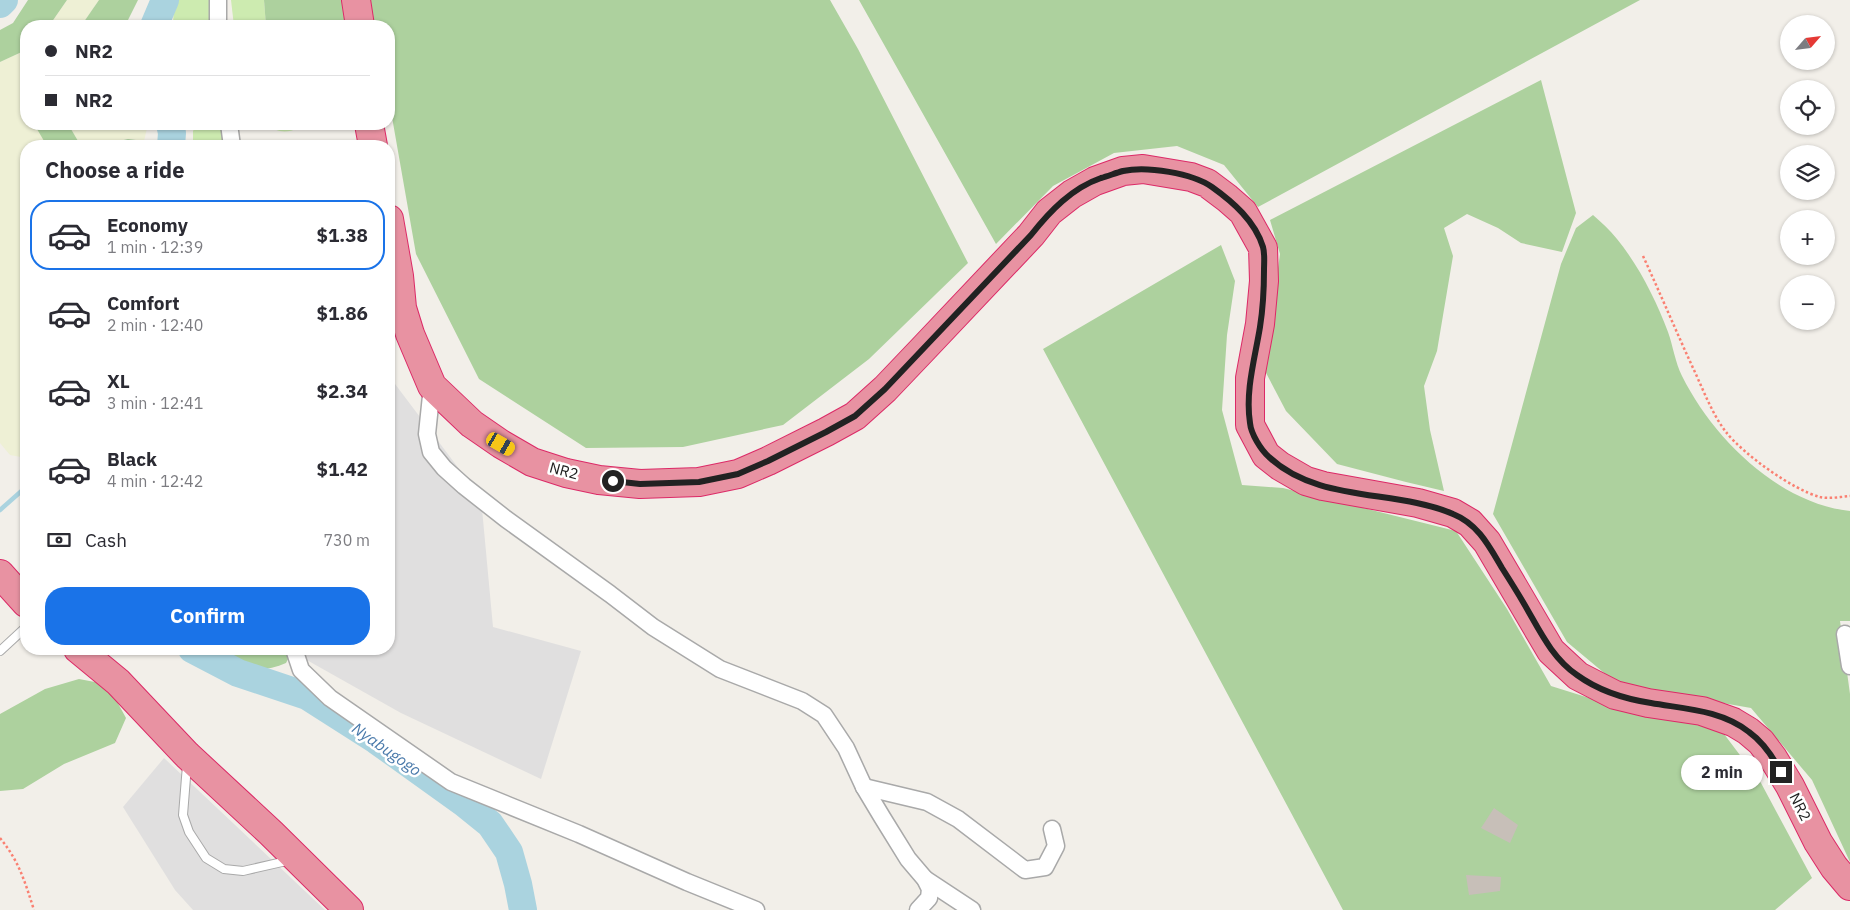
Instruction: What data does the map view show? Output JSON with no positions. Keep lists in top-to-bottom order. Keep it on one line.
{"streets":{"highway":["NR2"]},"water":["Nyabugogo"],"north":"top right","page":{"map_buttons":["+","−"],"banner":["NR2","NR2"],"heading":"Choose a ride","list":[{"name":"Economy","note":"1 min · 12:39","value":"$1.38"},{"name":"Comfort","note":"2 min · 12:40","value":"$1.86"},{"name":"XL","note":"3 min · 12:41","value":"$2.34"},{"name":"Black","note":"4 min · 12:42","value":"$1.42"}],"pay":["Cash","730 m"],"buttons":"Confirm","bubble":"2 min"}}
